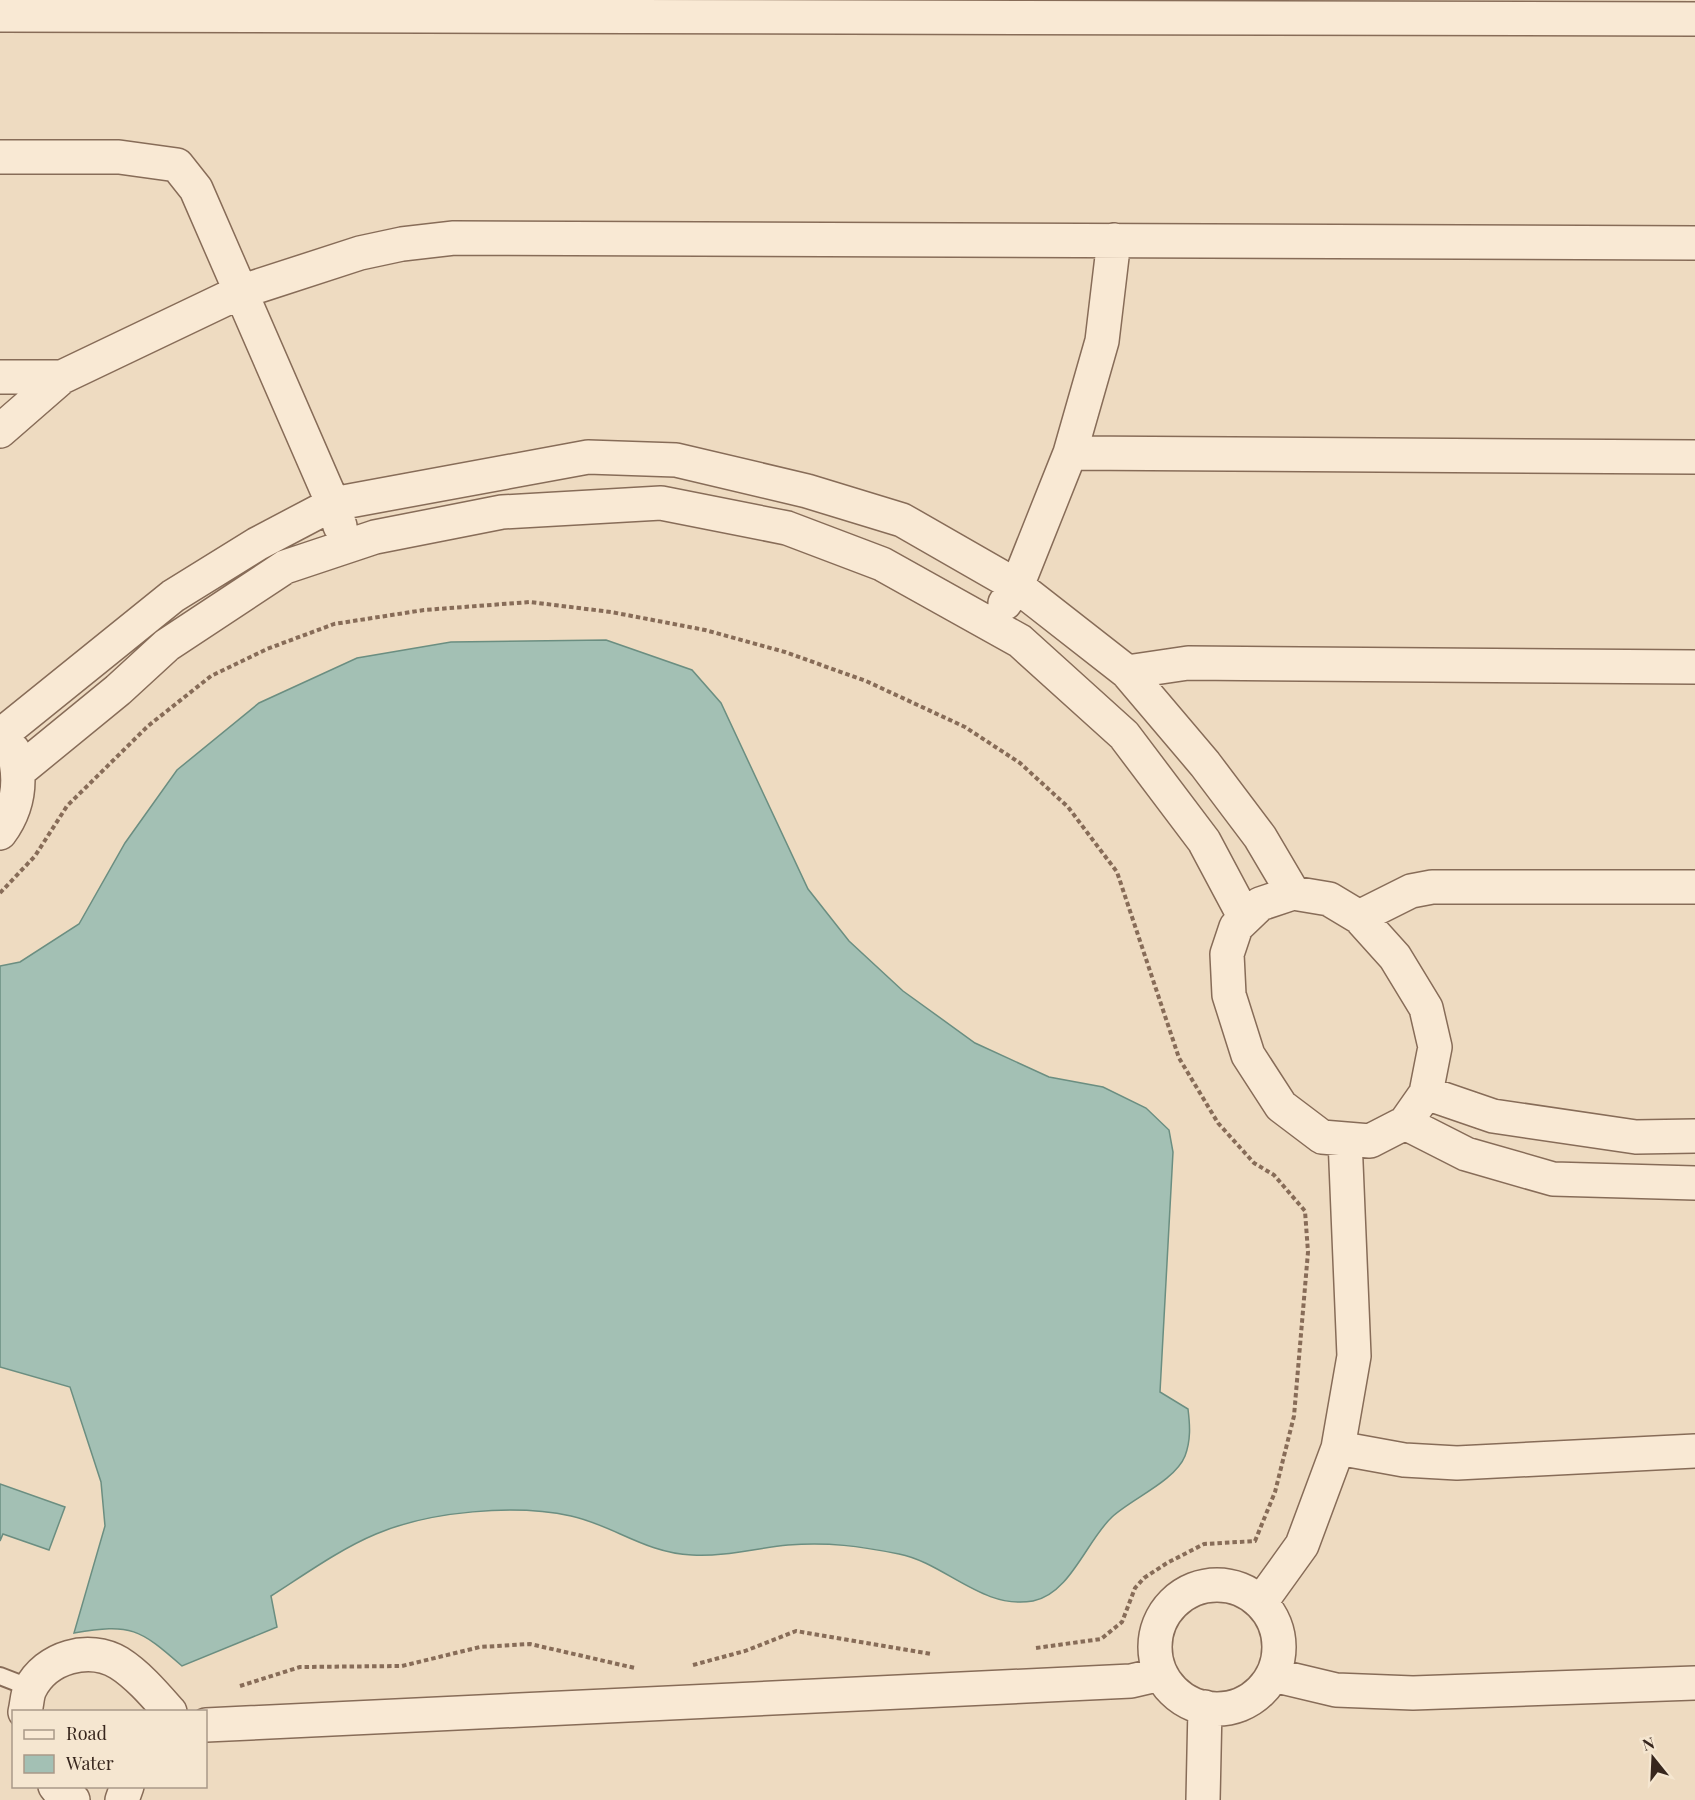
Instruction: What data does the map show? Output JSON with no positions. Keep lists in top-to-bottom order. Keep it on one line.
{"legend":["Road","Water"],"north":"top"}
